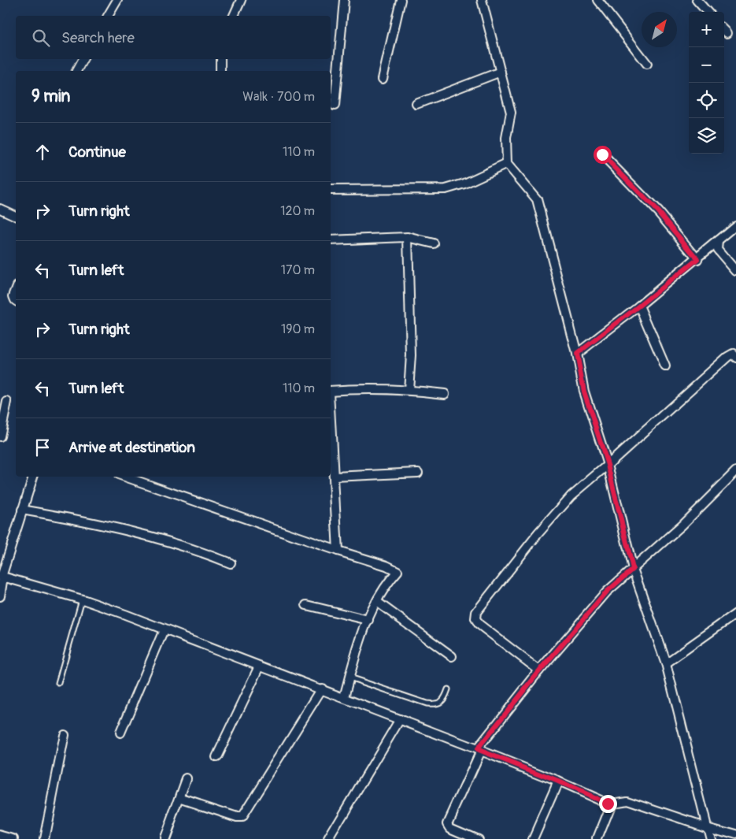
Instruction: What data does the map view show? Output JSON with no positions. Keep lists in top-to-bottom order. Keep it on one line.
{"north":"top right","page":{"map_buttons":["+","−"],"search":"Search here","heading":["9 min","Walk · 700 m"],"list":[["Continue","110 m"],["Turn right","120 m"],["Turn left","170 m"],["Turn right","190 m"],["Turn left","110 m"],"Arrive at destination"]}}
